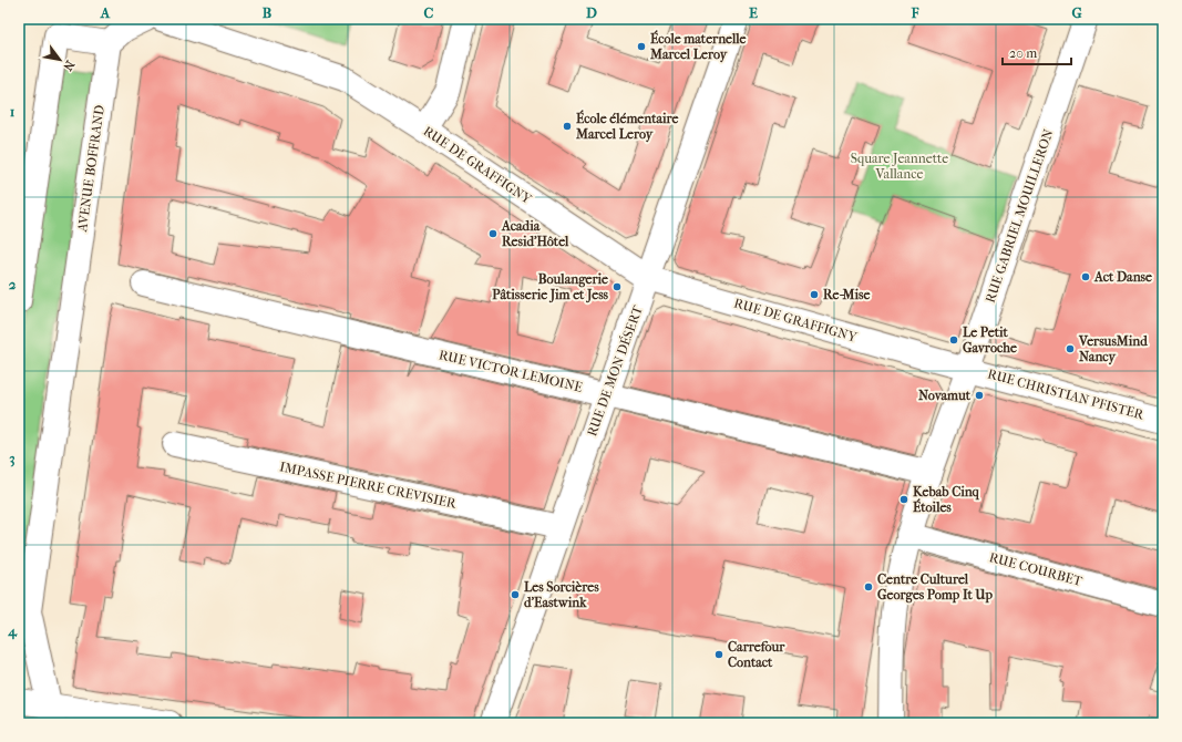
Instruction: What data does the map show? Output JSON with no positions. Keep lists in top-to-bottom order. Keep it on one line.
{"streets":{"street":["RUE DE GRAFFIGNY","AVENUE BOFFRAND","RUE GABRIEL MOUILLERON","RUE VICTOR LEMOINE","RUE DE MON DÉSERT","RUE CHRISTIAN PFISTER","IMPASSE PIERRE CREVISIER","RUE COURBET"]},"crossings":[["RUE DE GRAFFIGNY","RUE GABRIEL MOUILLERON"],["RUE DE GRAFFIGNY","RUE DE MON DÉSERT"],["RUE DE GRAFFIGNY","RUE CHRISTIAN PFISTER"],["RUE GABRIEL MOUILLERON","RUE VICTOR LEMOINE"],["RUE GABRIEL MOUILLERON","RUE CHRISTIAN PFISTER"],["RUE GABRIEL MOUILLERON","RUE COURBET"],["RUE VICTOR LEMOINE","RUE DE MON DÉSERT"],["RUE DE MON DÉSERT","IMPASSE PIERRE CREVISIER"]],"parks":["Square Jeannette Vallance"],"places":["École maternelle Marcel Leroy","École élémentaire Marcel Leroy","Acadia Resid'Hôtel","Act Danse","Boulangerie Pâtisserie Jim et Jess","Re-Mise","Le Petit Gavroche","VersusMind Nancy","Novamut","Kebab Cinq Étoiles","Centre Culturel Georges Pomp It Up","Les Sorcières d'Eastwink","Carrefour Contact"],"scale_bar":"20 m","north":"bottom right","grid":{"columns":["A","B","C","D","E","F","G"],"rows":["1","2","3","4"]}}
